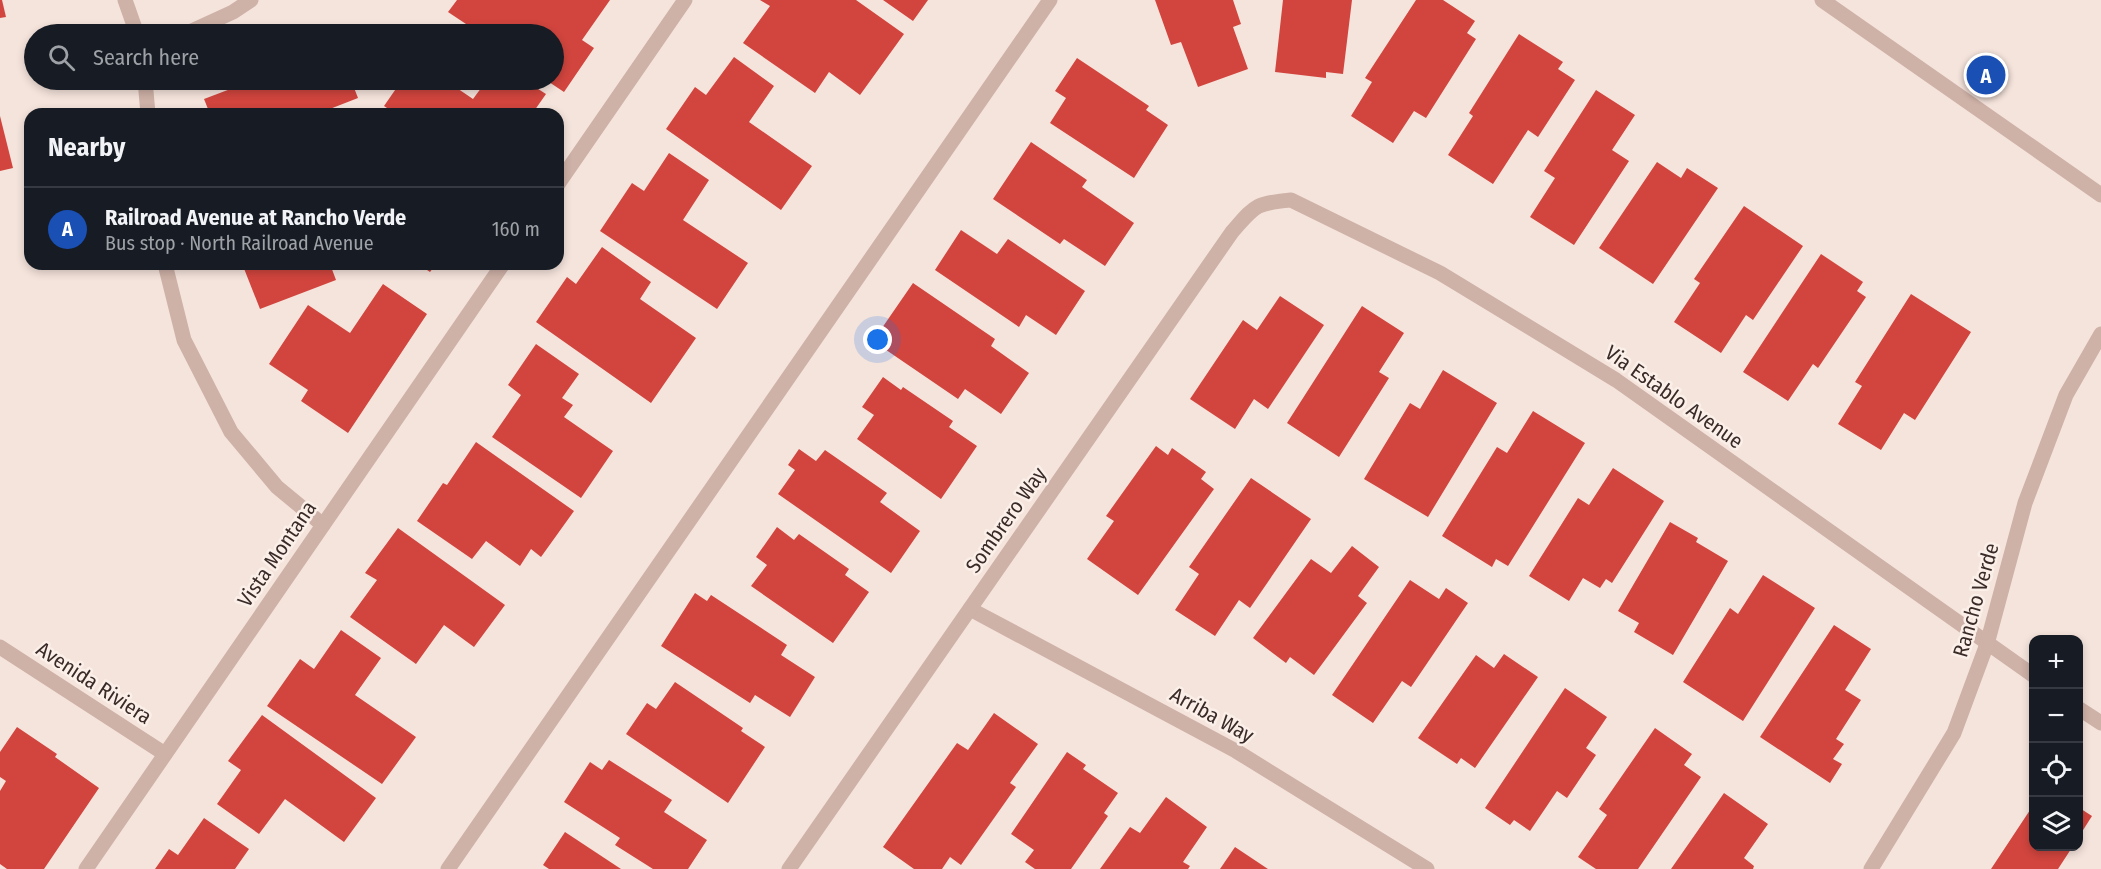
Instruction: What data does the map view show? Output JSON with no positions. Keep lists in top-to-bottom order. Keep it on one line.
{"streets":{"street":["Via Establo Avenue","Sombrero Way","Vista Montana","Rancho Verde","Avenida Riviera","Arriba Way"]},"crossings":[["Via Establo Avenue","Sombrero Way"],["Via Establo Avenue","Rancho Verde"],["Sombrero Way","Arriba Way"],["Vista Montana","Avenida Riviera"]],"page":{"search":"Search here","pins":"A","heading":"Nearby","list":[{"mark":"A","name":"Railroad Avenue at Rancho Verde","note":"Bus stop · North Railroad Avenue","value":"160 m"}],"map_buttons":["+","−"]}}
